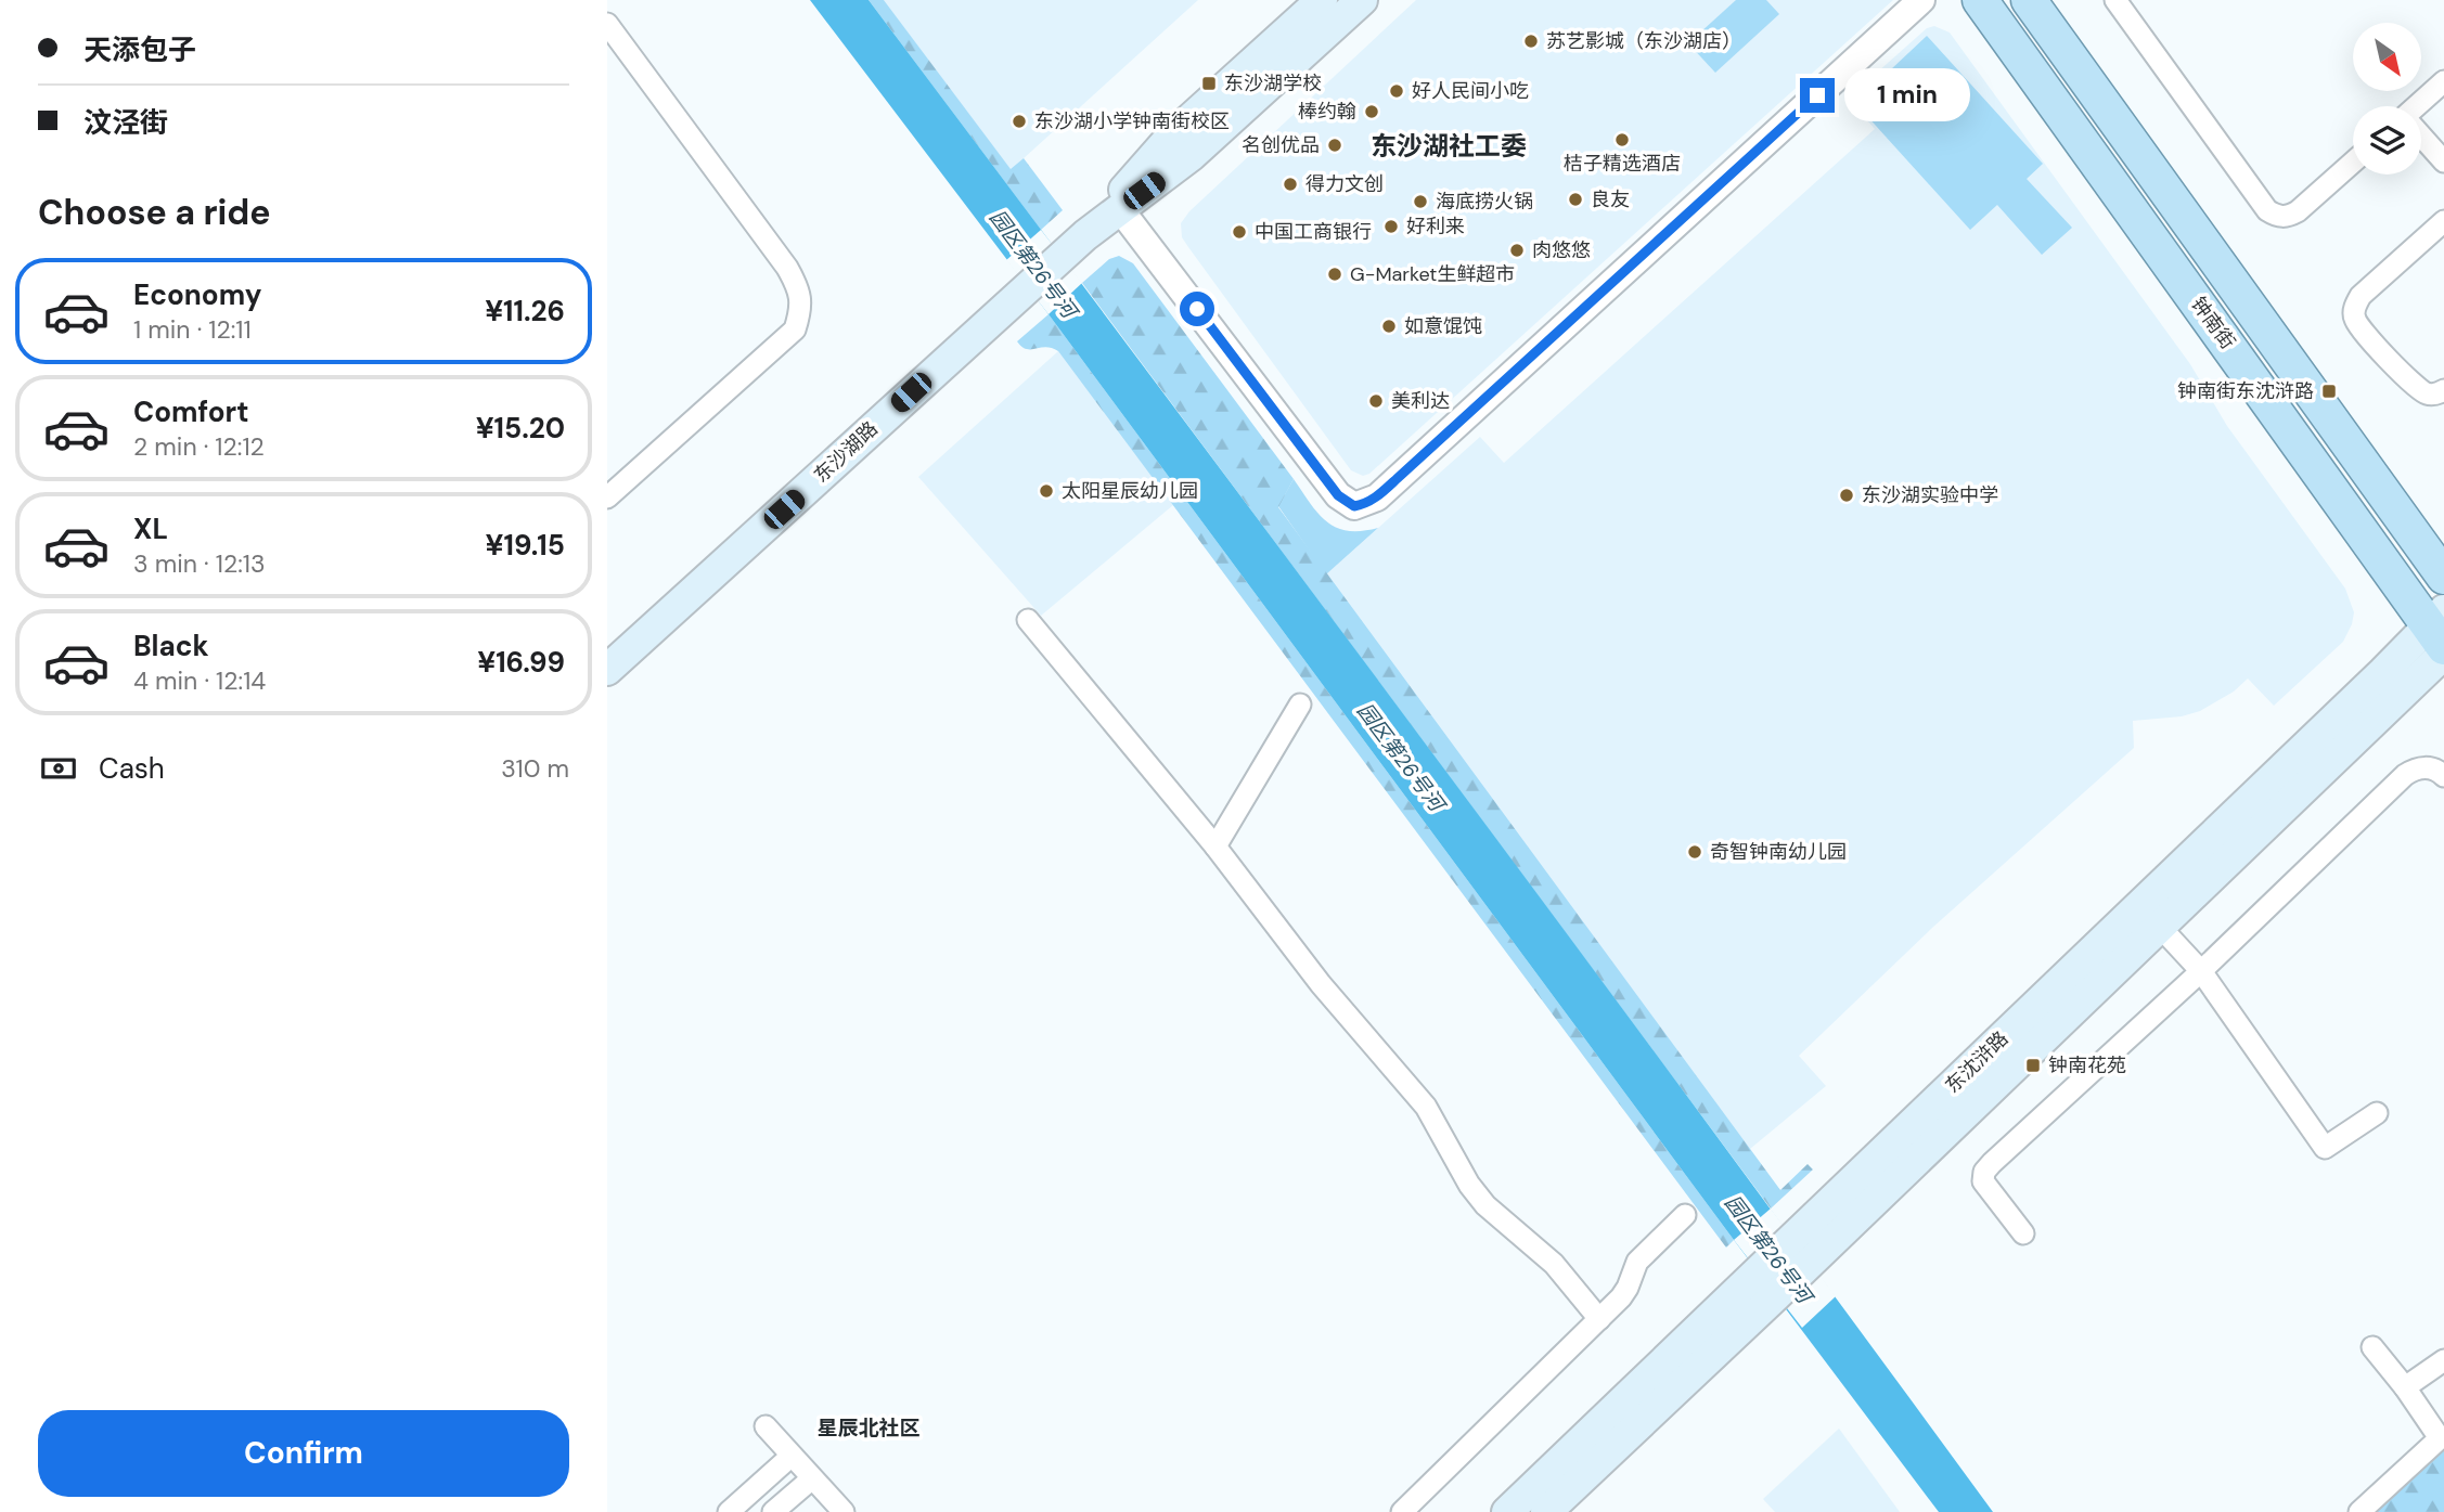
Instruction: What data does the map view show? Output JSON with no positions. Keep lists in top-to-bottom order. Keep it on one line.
{"streets":{"main road":["钟南街","东沙湖路","东沈浒路"]},"crossings":[["钟南街","东沈浒路"]],"districts":["东沙湖社工委","星辰北社区"],"water":["园区第26号河"],"places":{"other":["苏艺影城（东沙湖店）","好人民间小吃","棒约翰","东沙湖小学钟南街校区","桔子精选酒店","名创优品","得力文创","良友","海底捞火锅","好利来","中国工商银行","肉悠悠","G-Market生鲜超市","如意馄饨","美利达","太阳星辰幼儿园","东沙湖实验中学","奇智钟南幼儿园"],"transit":["东沙湖学校","钟南街东沈浒路","钟南花苑"]},"north":"bottom right","page":{"banner":["天添包子","汶泾街"],"bubble":"1 min","heading":"Choose a ride","list":[{"name":"Economy","note":"1 min · 12:11","value":"¥11.26"},{"name":"Comfort","note":"2 min · 12:12","value":"¥15.20"},{"name":"XL","note":"3 min · 12:13","value":"¥19.15"},{"name":"Black","note":"4 min · 12:14","value":"¥16.99"}],"pay":["Cash","310 m"],"buttons":"Confirm"}}
